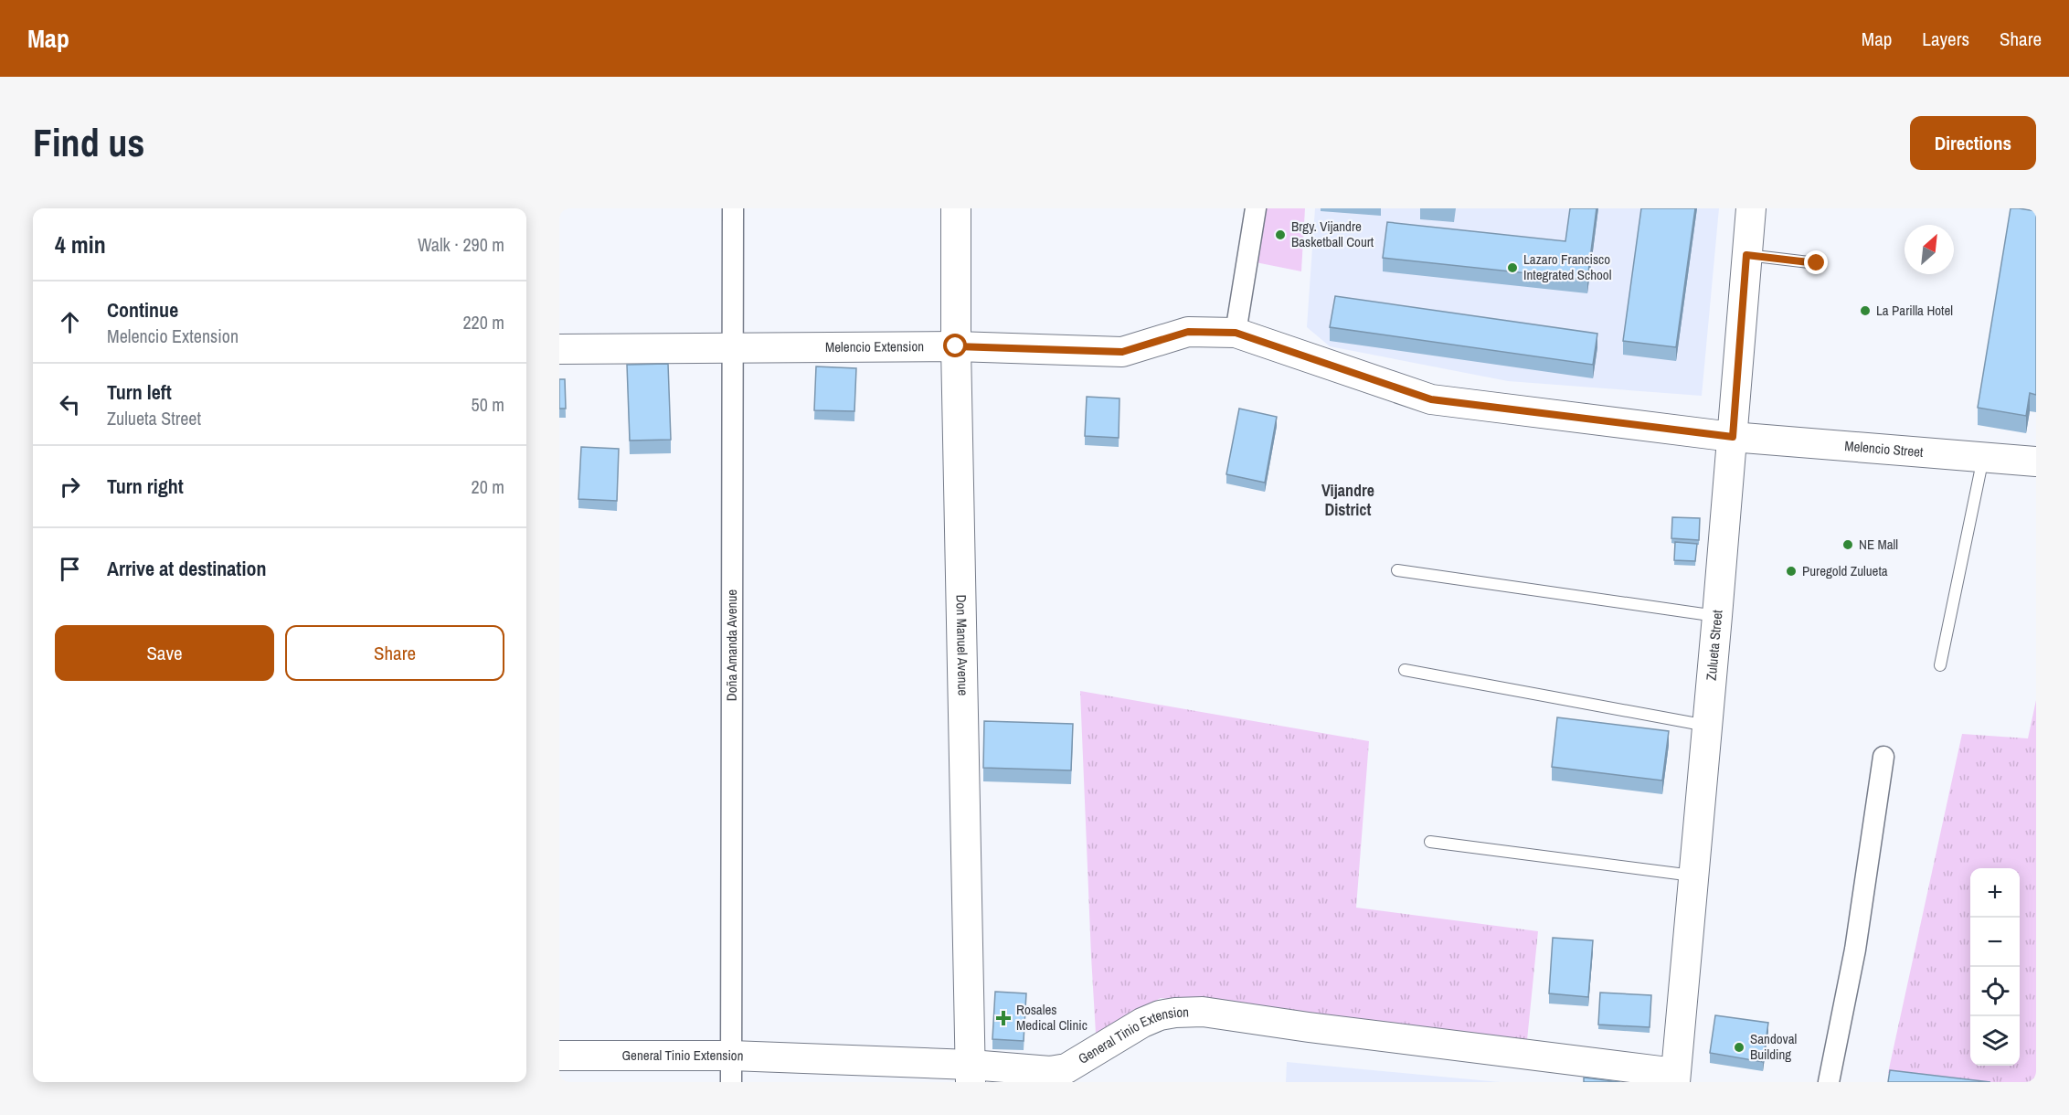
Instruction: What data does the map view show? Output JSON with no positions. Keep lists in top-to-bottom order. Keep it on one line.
{"streets":{"street":["Melencio Extension","Melencio Street","Doña Amanda Avenue","Don Manuel Avenue","Zulueta Street","General Tinio Extension"]},"crossings":[["Melencio Extension","Melencio Street"],["Melencio Extension","Doña Amanda Avenue"],["Melencio Extension","Don Manuel Avenue"],["Melencio Extension","Zulueta Street"],["Melencio Street","Zulueta Street"],["Doña Amanda Avenue","General Tinio Extension"],["Don Manuel Avenue","General Tinio Extension"],["Zulueta Street","General Tinio Extension"]],"districts":["Vijandre District"],"places":{"other":["Brgy. Vijandre Basketball Court","Lazaro Francisco Integrated School","La Parilla Hotel","NE Mall","Puregold Zulueta","Sandoval Building"],"health":["Rosales Medical Clinic"]},"north":"top right","page":{"header":"Map","nav":["Map","Layers","Share"],"buttons":["Directions",["Save","Share"]],"title":"Find us","heading":["4 min","Walk · 290 m"],"list":[["Continue","Melencio Extension","220 m"],["Turn left","Zulueta Street","50 m"],["Turn right","20 m"],"Arrive at destination"],"map_buttons":["+","−"]}}
